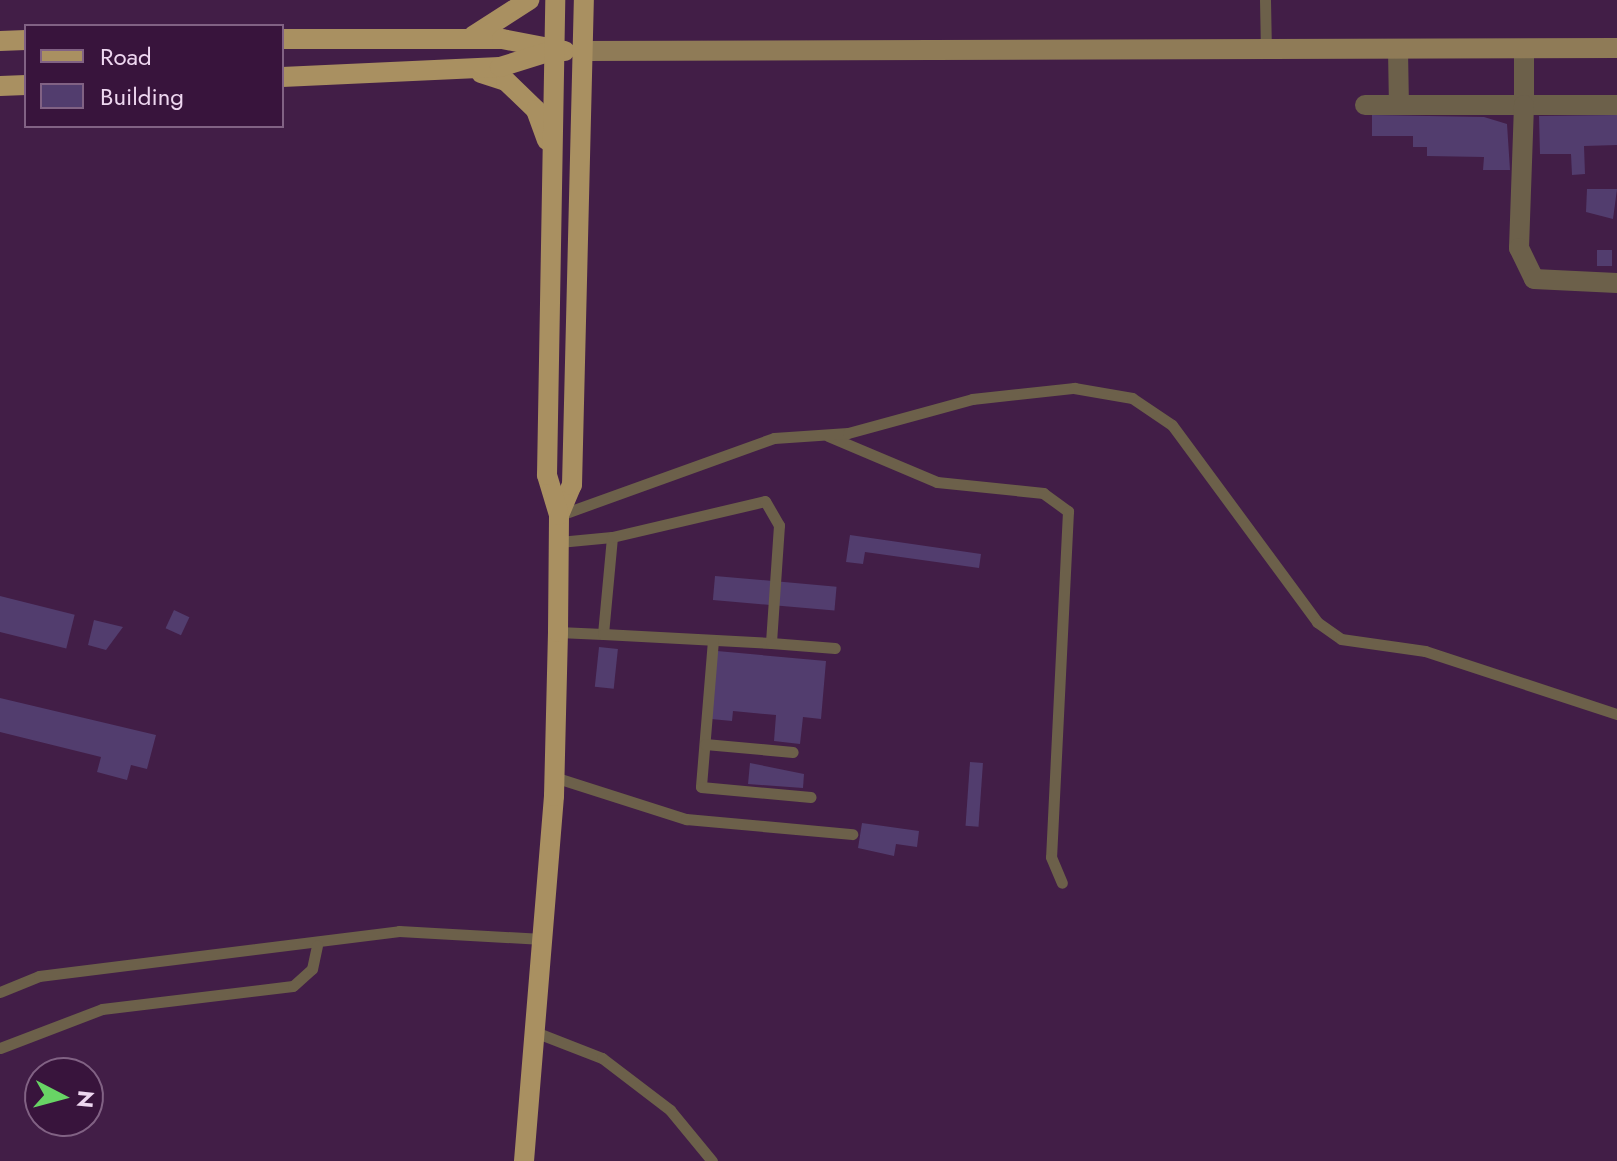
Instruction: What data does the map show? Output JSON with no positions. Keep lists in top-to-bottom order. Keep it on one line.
{"legend":["Road","Building"],"north":"right"}
